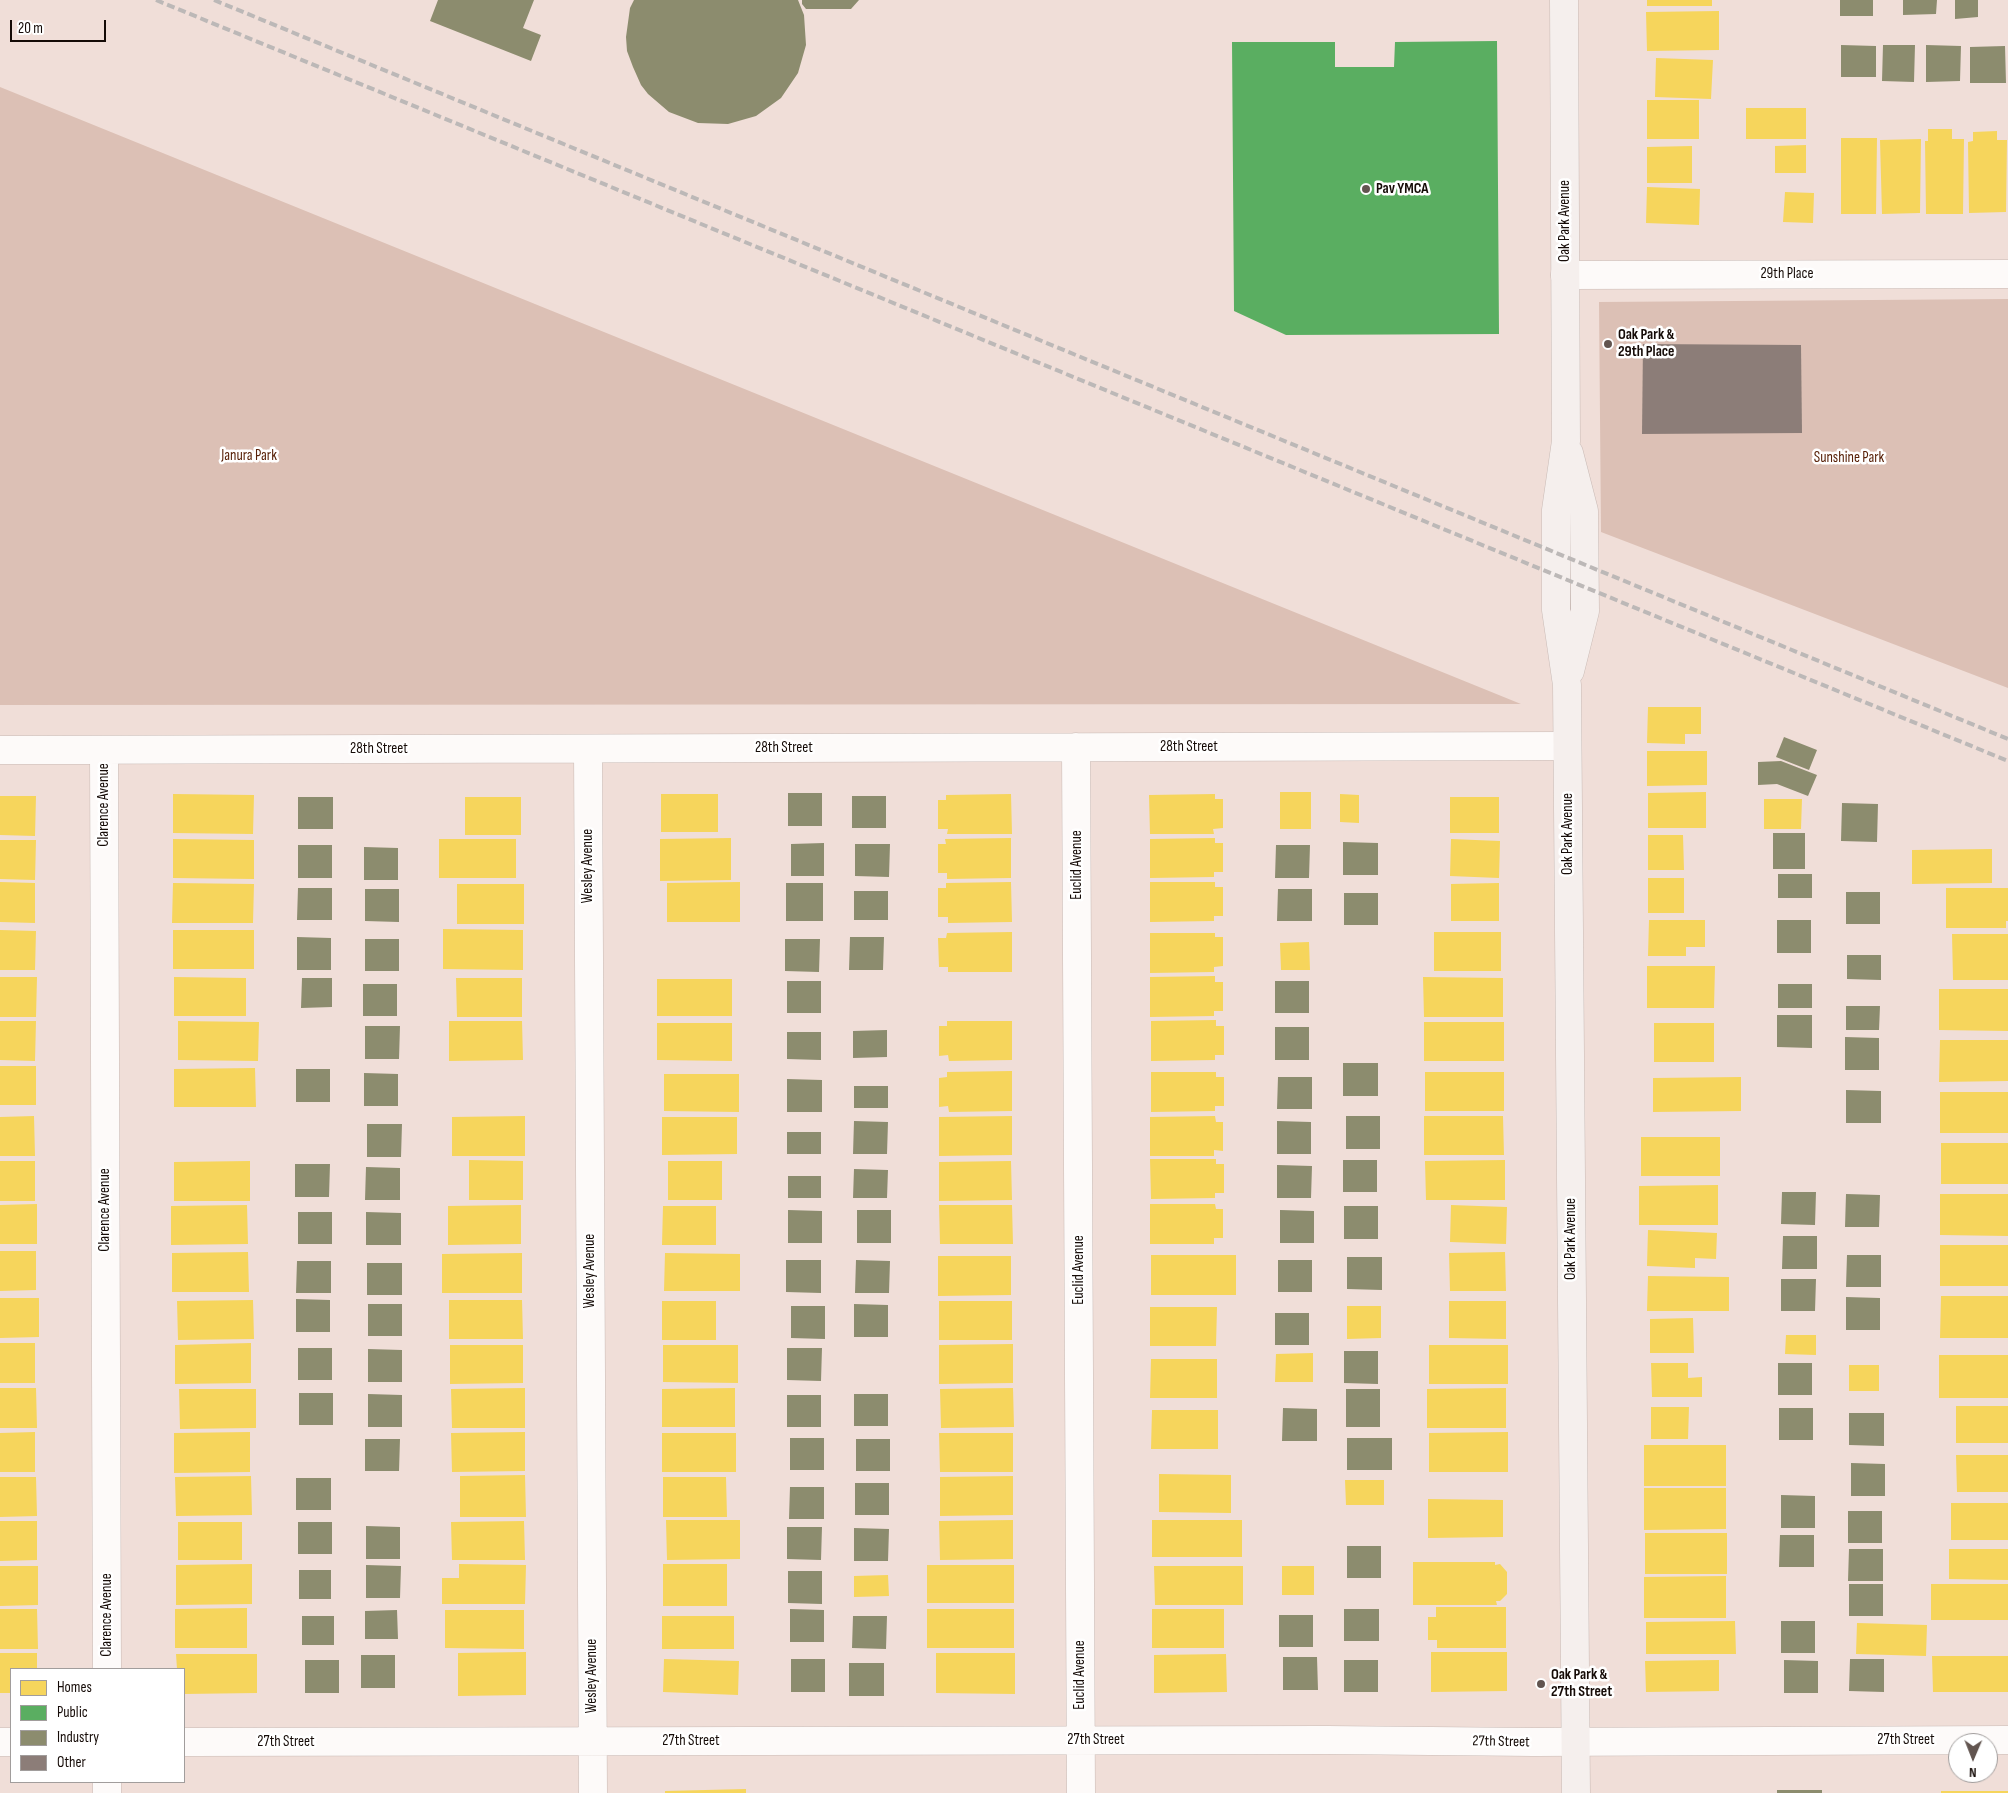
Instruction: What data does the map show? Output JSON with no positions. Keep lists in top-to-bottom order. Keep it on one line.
{"streets":{"street":["Oak Park Avenue","29th Place","28th Street","Clarence Avenue","Euclid Avenue","Wesley Avenue","27th Street"]},"crossings":[["Oak Park Avenue","29th Place"],["Oak Park Avenue","28th Street"],["Oak Park Avenue","27th Street"],["28th Street","Clarence Avenue"],["28th Street","Euclid Avenue"],["28th Street","Wesley Avenue"],["Euclid Avenue","27th Street"],["Wesley Avenue","27th Street"]],"parks":["Janura Park","Sunshine Park"],"places":["Pav YMCA","Oak Park & 29th Place","Oak Park & 27th Street"],"legend":["Homes","Public","Industry","Other"],"scale_bar":"20 m","north":"bottom"}
